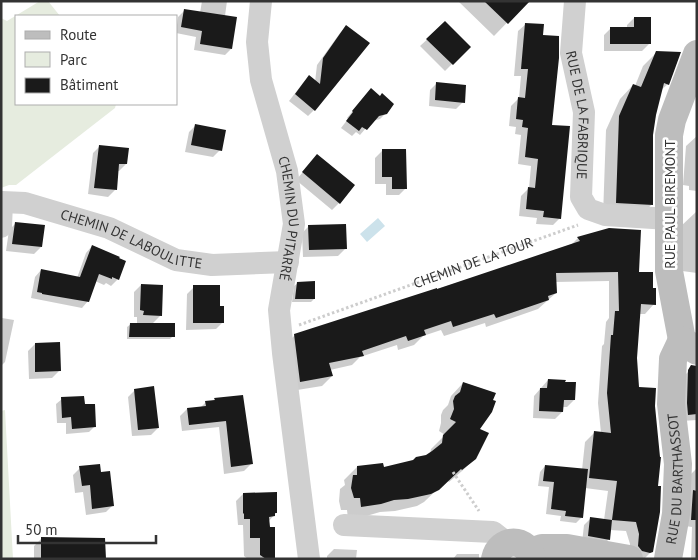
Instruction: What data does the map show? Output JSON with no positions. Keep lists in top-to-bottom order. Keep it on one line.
{"streets":{"street":["RUE DE LA FABRIQUE","RUE PAUL BIREMONT","CHEMIN DU PITARRÉ","CHEMIN DE LABOULITTE","RUE DU BARTHASSOT"],"path":["CHEMIN DE LA TOUR"]},"crossings":[["RUE DE LA FABRIQUE","CHEMIN DE LA TOUR"],["RUE PAUL BIREMONT","RUE DU BARTHASSOT"],["CHEMIN DU PITARRÉ","CHEMIN DE LABOULITTE"],["CHEMIN DU PITARRÉ","CHEMIN DE LA TOUR"]],"legend":["Route","Parc","Bâtiment"],"scale_bar":"50 m"}
